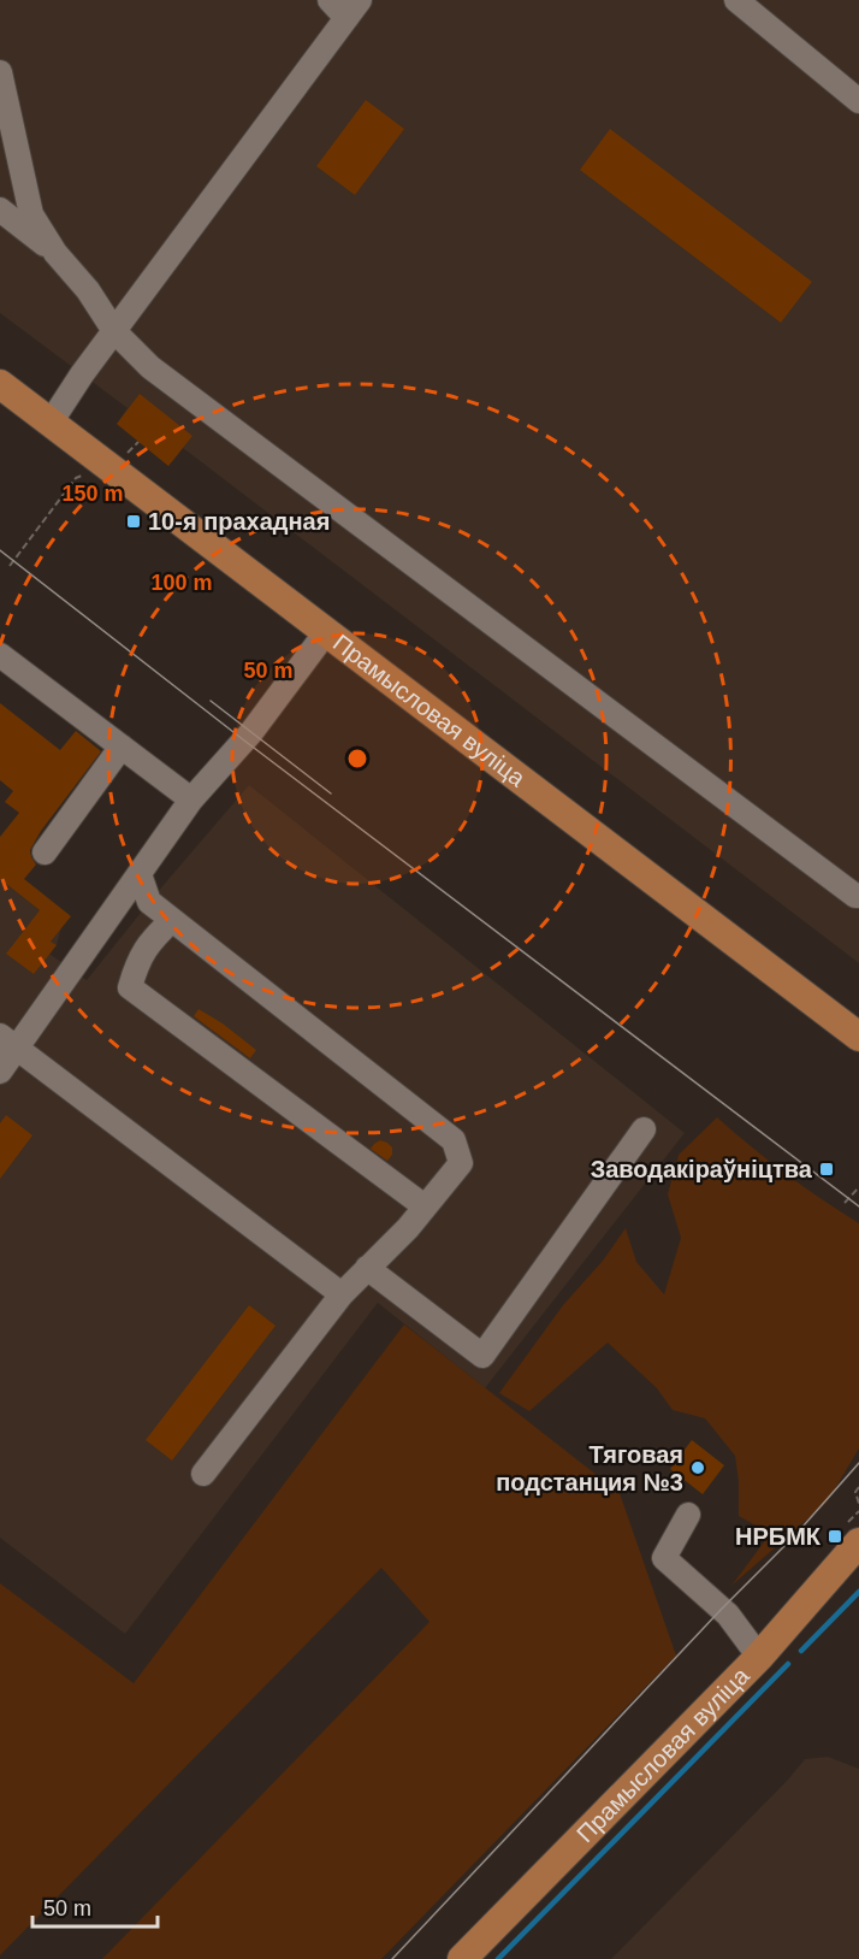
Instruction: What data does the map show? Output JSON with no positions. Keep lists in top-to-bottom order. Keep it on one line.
{"streets":{"main road":["Прамысловая вуліца"]},"places":{"transit":["10-я прахадная","Заводакіраўніцтва","НРБМК"],"other":["Тяговая подстанция №3"]},"scale_bar":"50 m","rings":["150 m","100 m","50 m"]}
